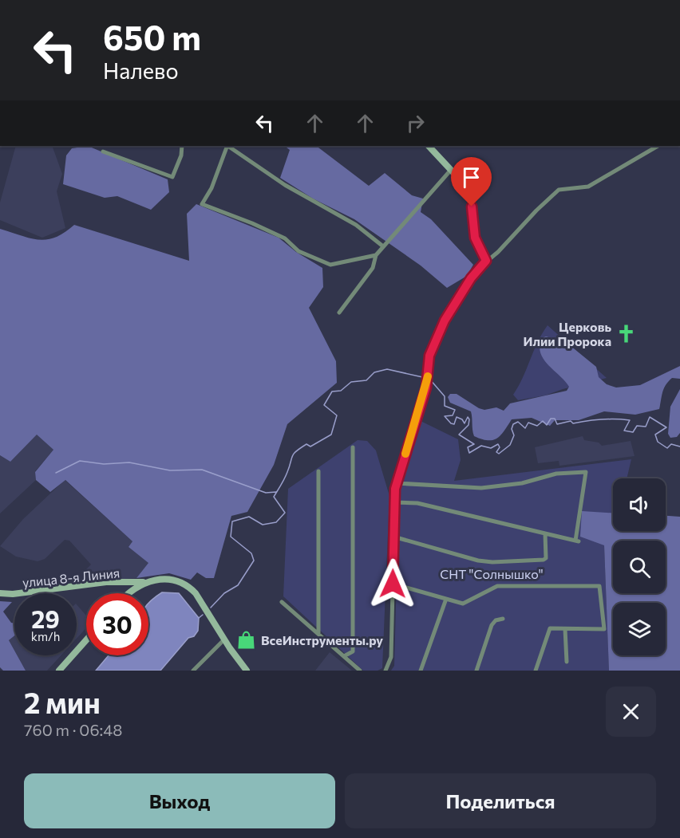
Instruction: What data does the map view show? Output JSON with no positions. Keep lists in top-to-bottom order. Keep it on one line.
{"streets":{"street":["улица 8-я Линия"]},"parks":["СНТ \"Солнышко\""],"places":{"church":["Церковь Илии Пророка"],"shop":["ВсеИнструменты.ру"]},"page":{"turn":["650 m","Налево"],"speed":"29 km/h","limit":"30","heading":["2 мин","760 m · 06:48"],"buttons":["Выход","Поделиться"]}}
